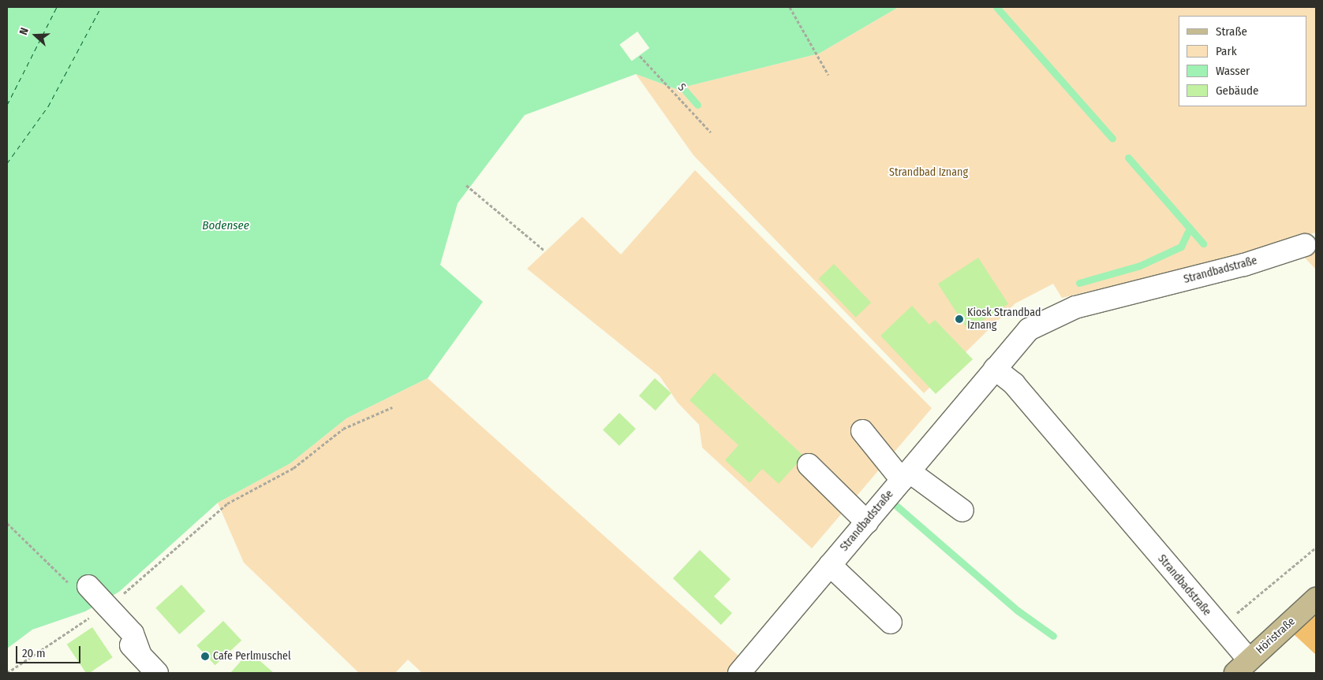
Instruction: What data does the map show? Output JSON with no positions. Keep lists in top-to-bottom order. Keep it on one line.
{"streets":{"main road":["Höristraße"],"street":["Strandbadstraße"],"path":["S"]},"crossings":[["Strandbadstraße","Höristraße"]],"water":["Bodensee"],"parks":["Strandbad Iznang"],"places":["Kiosk Strandbad Iznang","Cafe Perlmuschel"],"legend":["Straße","Park","Wasser","Gebäude"],"scale_bar":"20 m","north":"left"}
